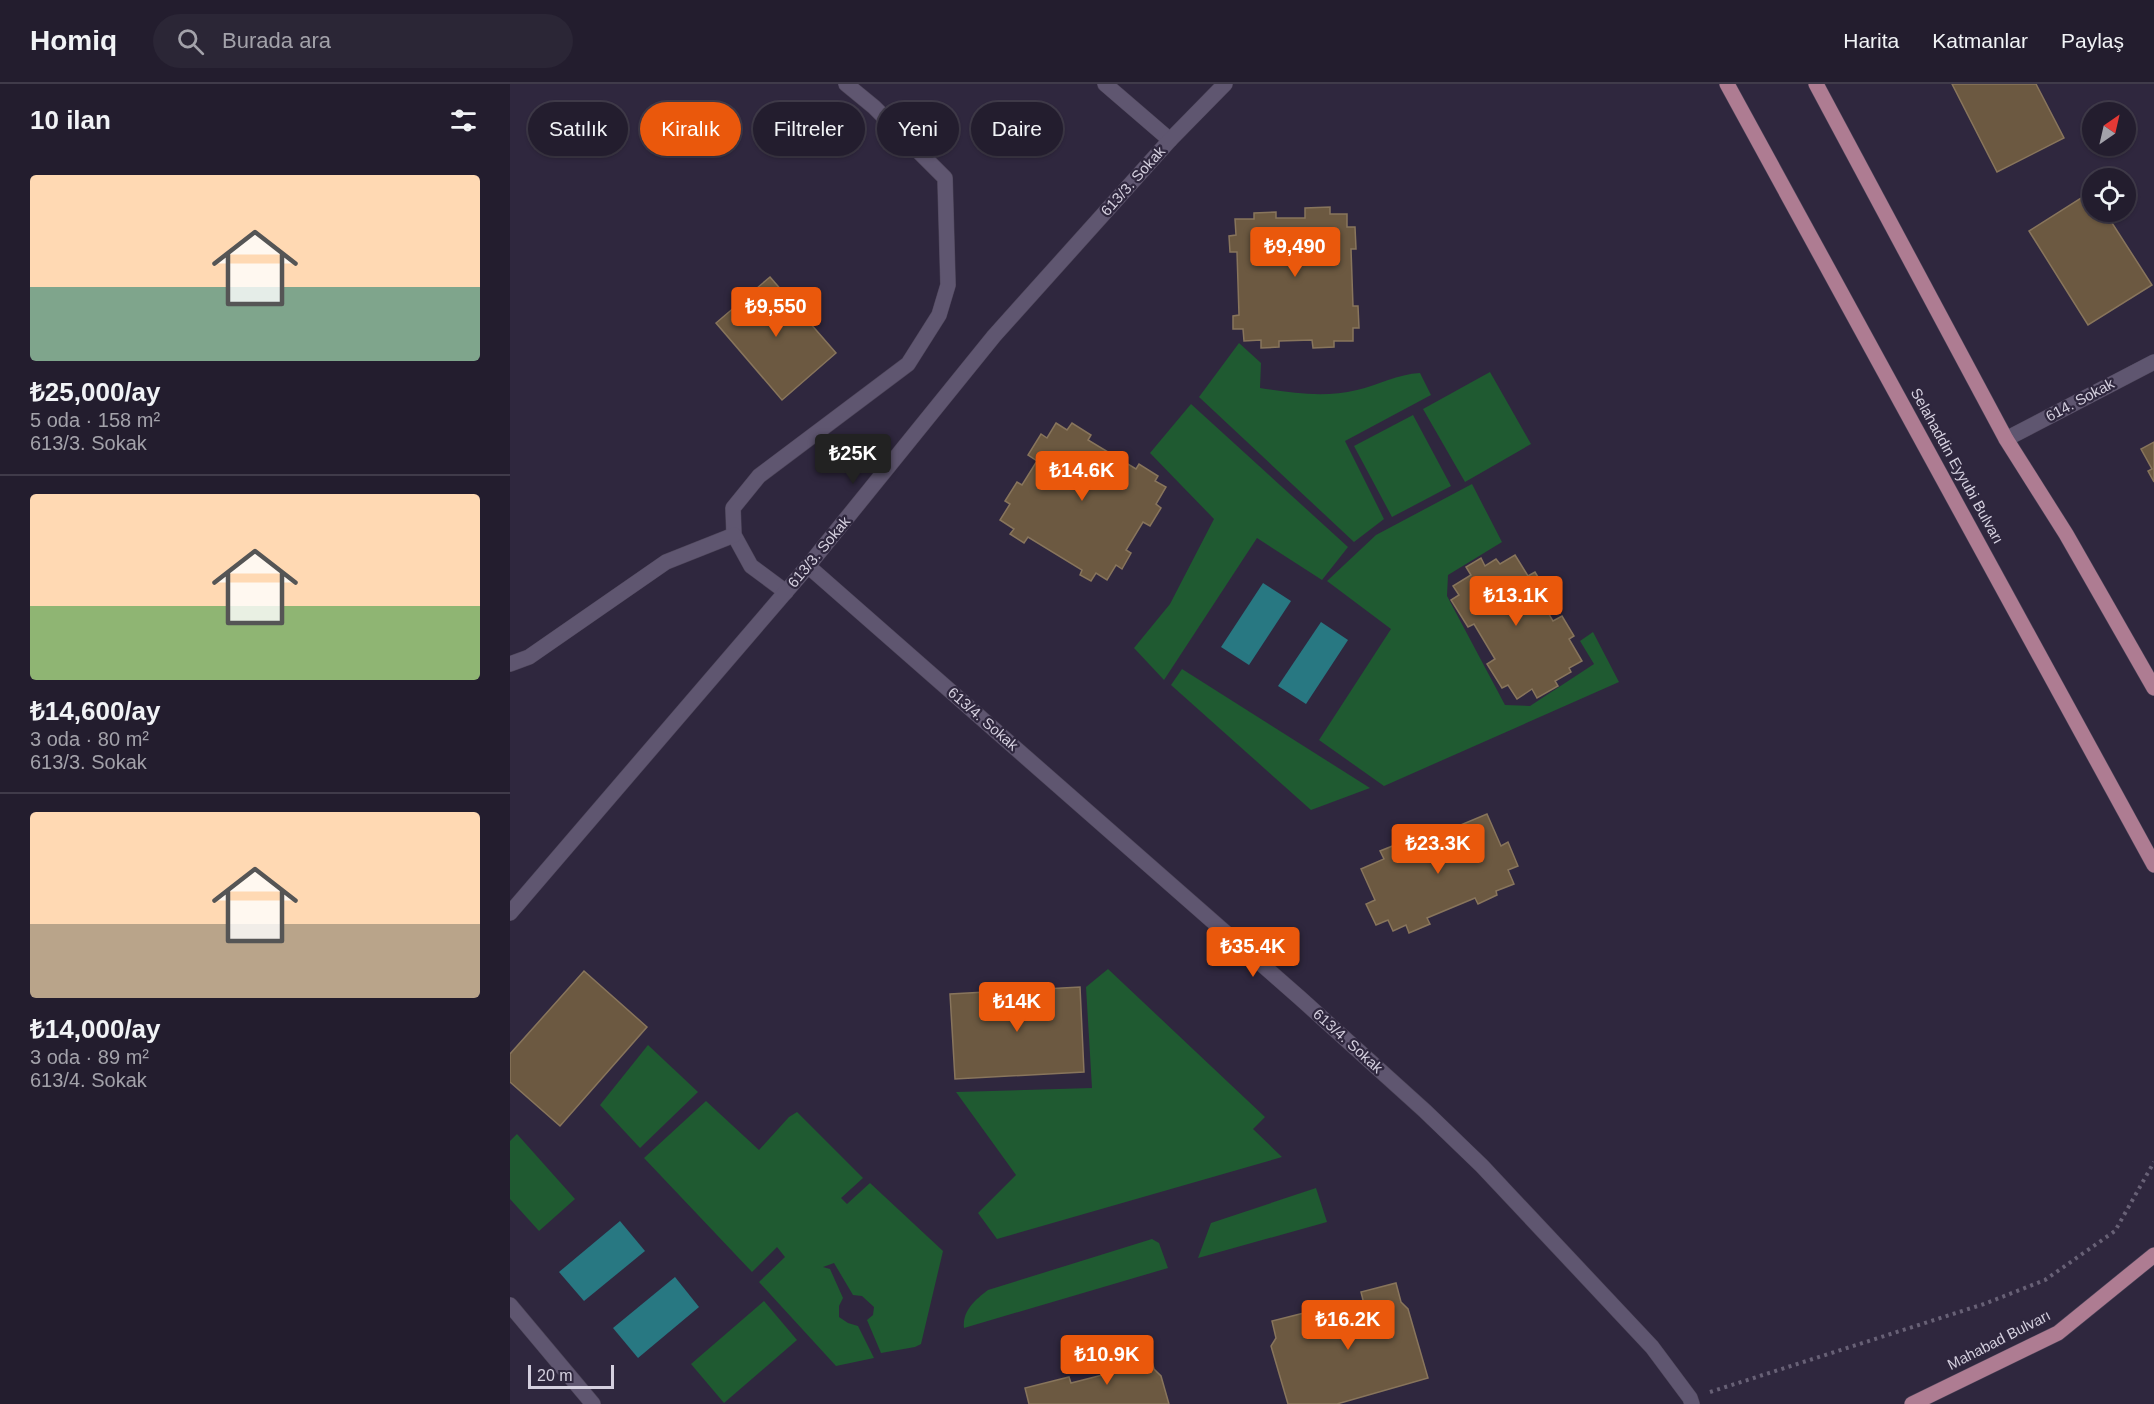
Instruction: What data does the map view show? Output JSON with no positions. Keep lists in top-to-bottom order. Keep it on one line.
{"streets":{"main road":["Selahaddin Eyyubi Bulvarı","Mahabad Bulvarı"],"street":["613/3. Sokak","614. Sokak","613/4. Sokak"]},"crossings":[["613/3. Sokak","613/4. Sokak"]],"scale_bar":"20 m","north":"top right","page":{"header":"Homiq","search":"Burada ara","nav":["Harita","Katmanlar","Paylaş"],"heading":"10 ilan","chip":["Satılık","Kiralık","Filtreler","Yeni","Daire"],"list":[{"name":"₺25,000/ay","note":"5 oda · 158 m² · 613/3. Sokak"},{"name":"₺14,600/ay","note":"3 oda · 80 m² · 613/3. Sokak"},{"name":"₺14,000/ay","note":"3 oda · 89 m² · 613/4. Sokak"}],"price":["₺9,490","₺9,550","₺25K","₺14.6K","₺13.1K","₺23.3K","₺35.4K","₺14K","₺16.2K","₺10.9K"],"scale":"20 m"}}
